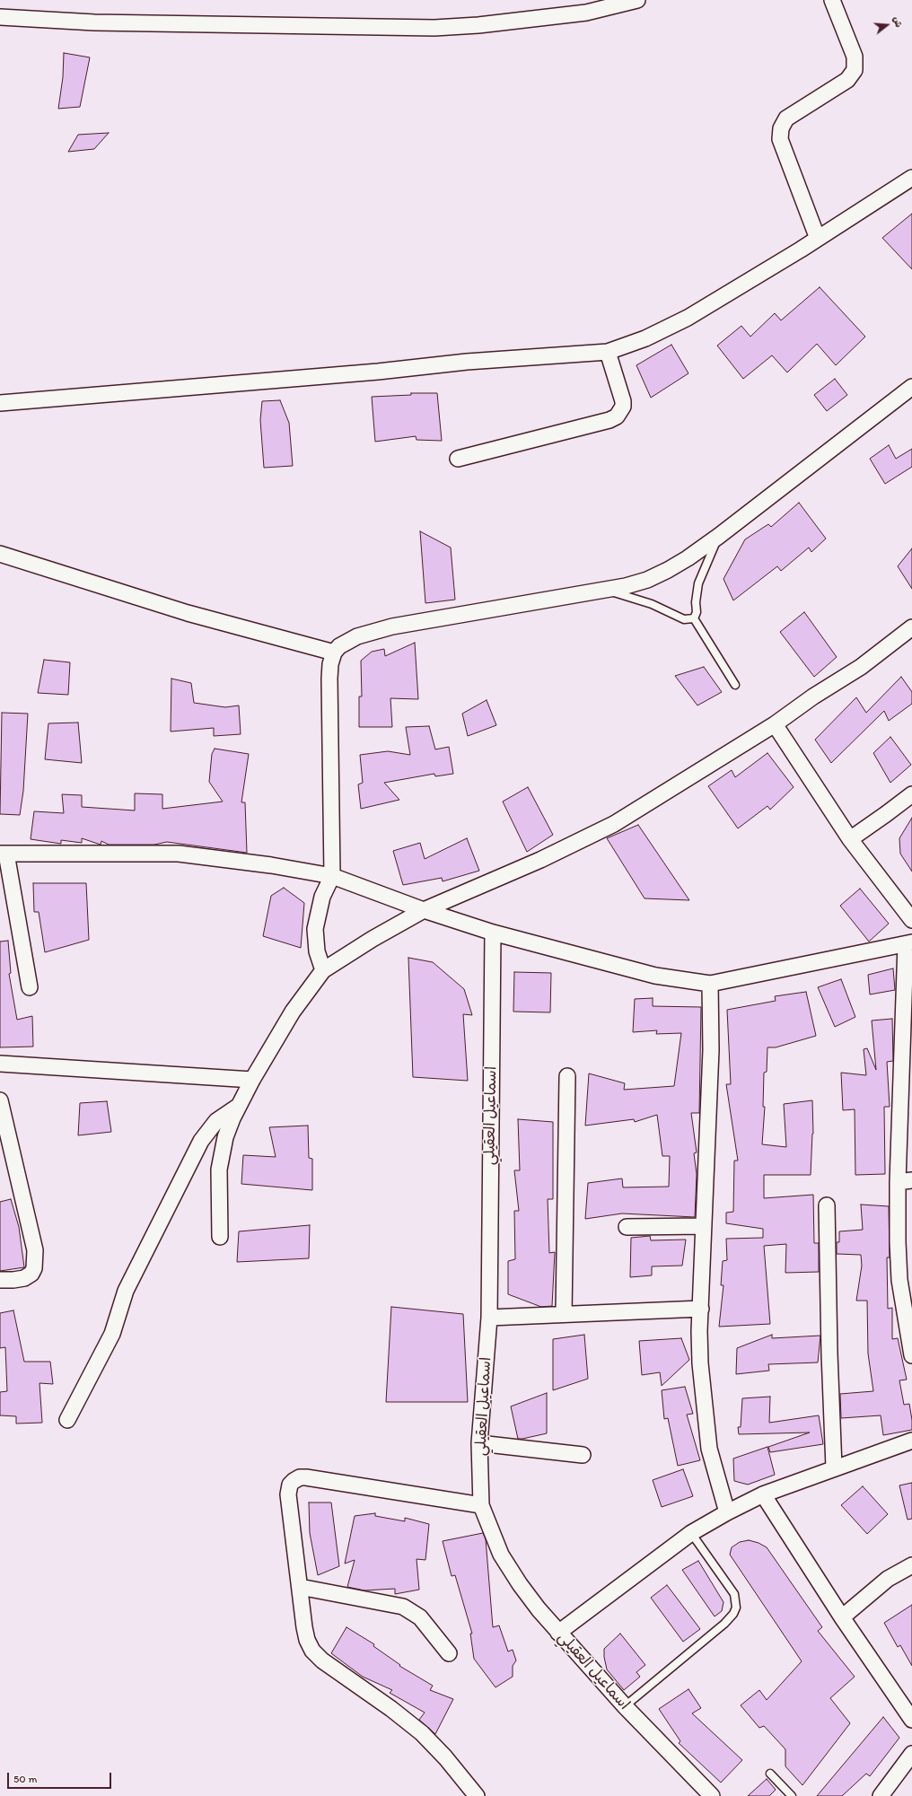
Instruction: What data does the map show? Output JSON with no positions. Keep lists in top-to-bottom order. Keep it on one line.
{"streets":{"street":["اسماعيل العقيلي"]},"scale_bar":"50 m","north":"right"}
